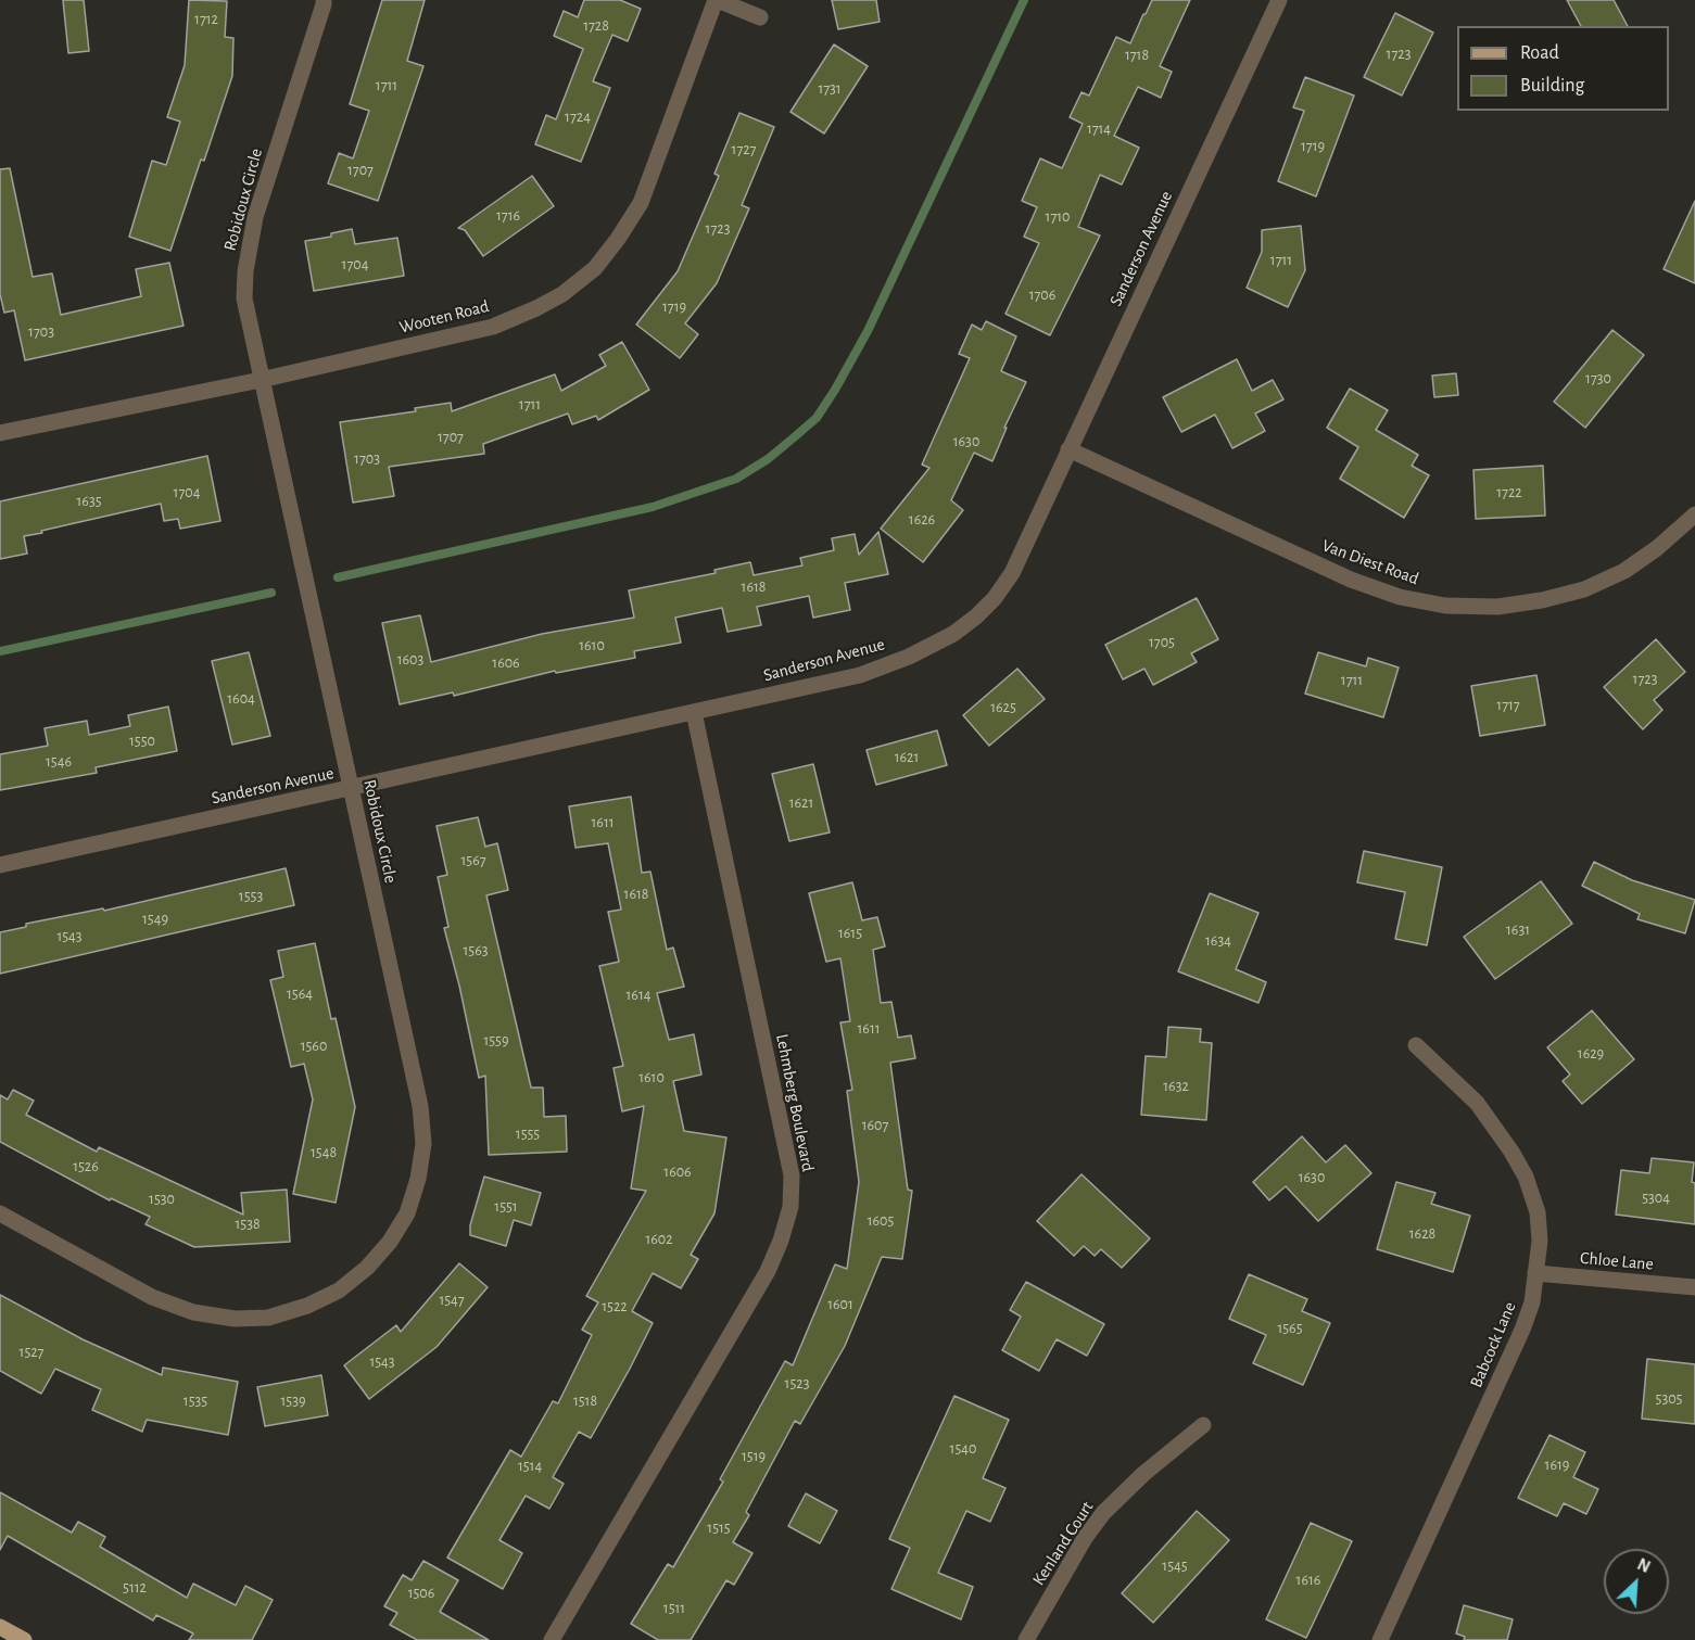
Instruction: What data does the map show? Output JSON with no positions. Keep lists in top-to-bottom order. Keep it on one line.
{"streets":{"street":["Robidoux Circle","Sanderson Avenue","Wooten Road","Van Diest Road","Lehmberg Boulevard","Chloe Lane","Babcock Lane","Kenland Court"]},"crossings":[["Robidoux Circle","Sanderson Avenue"],["Robidoux Circle","Wooten Road"],["Sanderson Avenue","Van Diest Road"],["Sanderson Avenue","Lehmberg Boulevard"],["Chloe Lane","Babcock Lane"]],"house_numbers":["1712","1728","1723","1718","1711","1731","1724","1714","1719","1727","1707","1716","1710","1723","1711","1704","1706","1719","1703","1730","1711","1707","1630","1703","1704","1722","1635","1626","1618","1705","1610","1603","1606","1723","1711","1604","1717","1625","1550","1621","1546","1621","1611","1567","1618","1553","1549","1631","1615","1543","1634","1563","1564","1614","1611","1559","1560","1629","1610","1632","1607","1555","1548","1526","1606","1630","5304","1530","1551","1605","1538","1628","1602","1547","1601","1522","1565","1527","1543","1523","5305","1535","1539","1518","1540","1519","1619","1514","1515","1545","1616","5112","1506","1511"],"legend":["Road","Building"],"north":"top right"}
